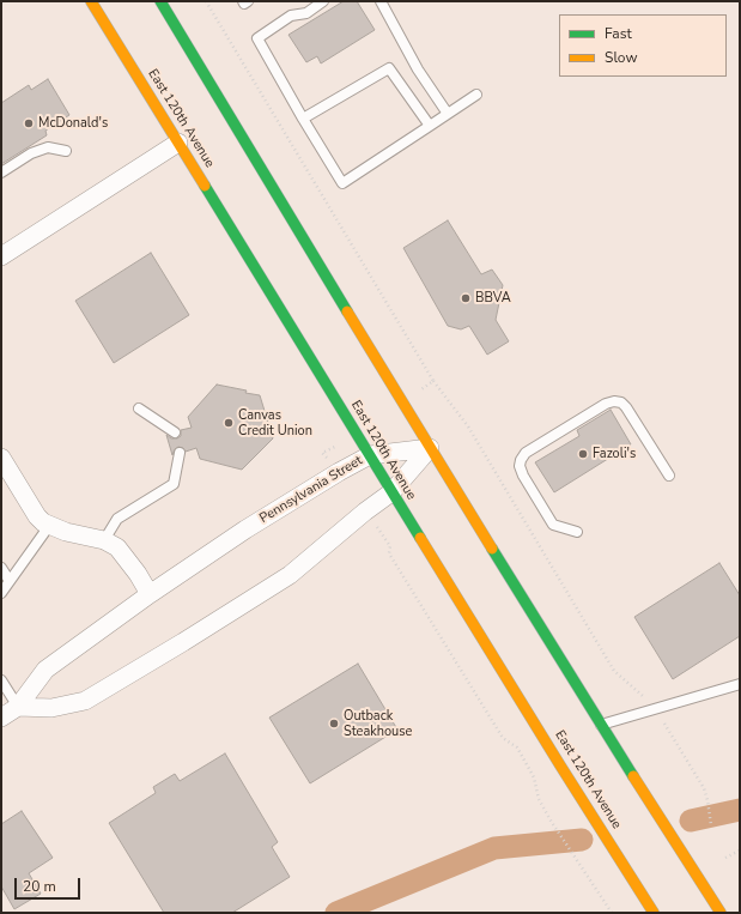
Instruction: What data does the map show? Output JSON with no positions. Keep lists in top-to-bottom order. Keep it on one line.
{"streets":{"main road":["East 120th Avenue"],"street":["Pennsylvania Street"]},"crossings":[["East 120th Avenue","Pennsylvania Street"]],"places":["McDonald's","BBVA","Canvas Credit Union","Fazoli's","Outback Steakhouse"],"legend":["Fast","Slow"],"scale_bar":"20 m"}
